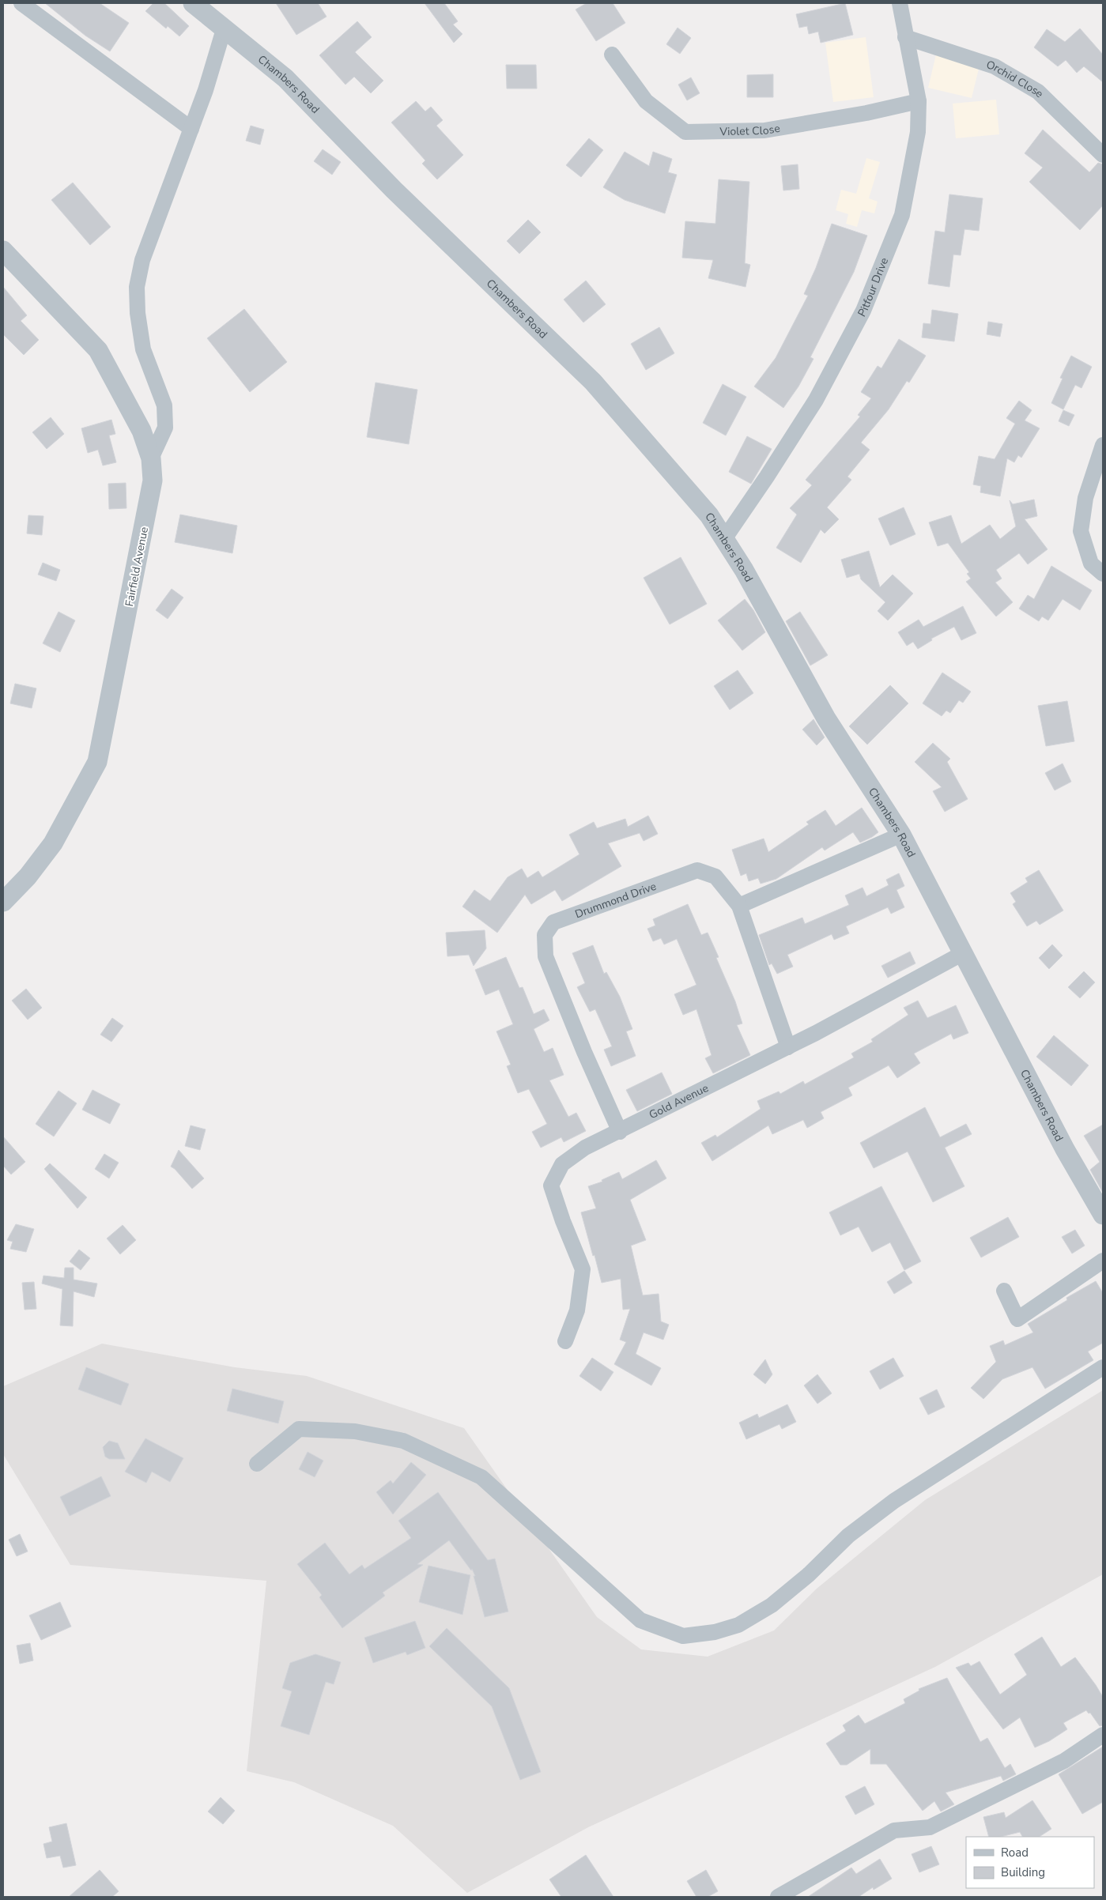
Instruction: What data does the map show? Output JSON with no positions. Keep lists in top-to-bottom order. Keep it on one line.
{"streets":{"street":["Orchid Close","Chambers Road","Violet Close","Pitfour Drive","Fairfield Avenue","Drummond Drive","Gold Avenue"]},"crossings":[["Orchid Close","Pitfour Drive"],["Chambers Road","Pitfour Drive"],["Chambers Road","Gold Avenue"],["Violet Close","Pitfour Drive"],["Drummond Drive","Gold Avenue"]],"legend":["Road","Building"]}
